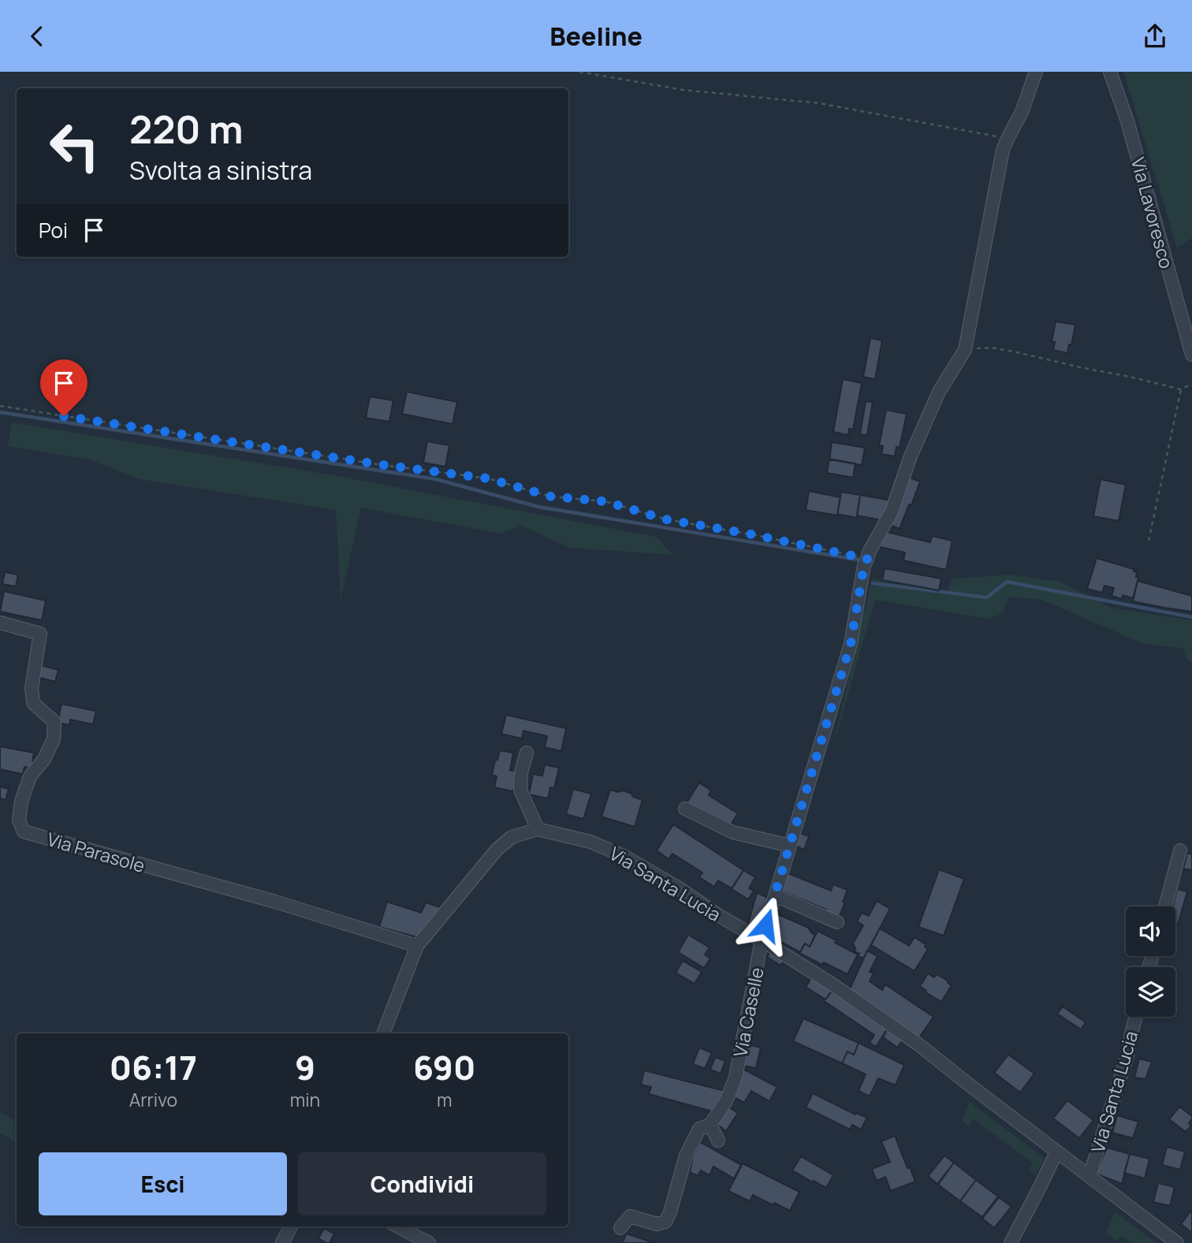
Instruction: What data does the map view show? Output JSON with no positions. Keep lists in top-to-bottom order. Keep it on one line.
{"streets":{"street":["Via Lavoresco","Via Parasole","Via Santa Lucia","Via Caselle"]},"crossings":[["Via Santa Lucia","Via Caselle"]],"page":{"header":"Beeline","turn":["220 m","Svolta a sinistra"],"then":"Poi","eta":["06:17","Arrivo","9","min","690","m"],"buttons":["Esci","Condividi"]}}
